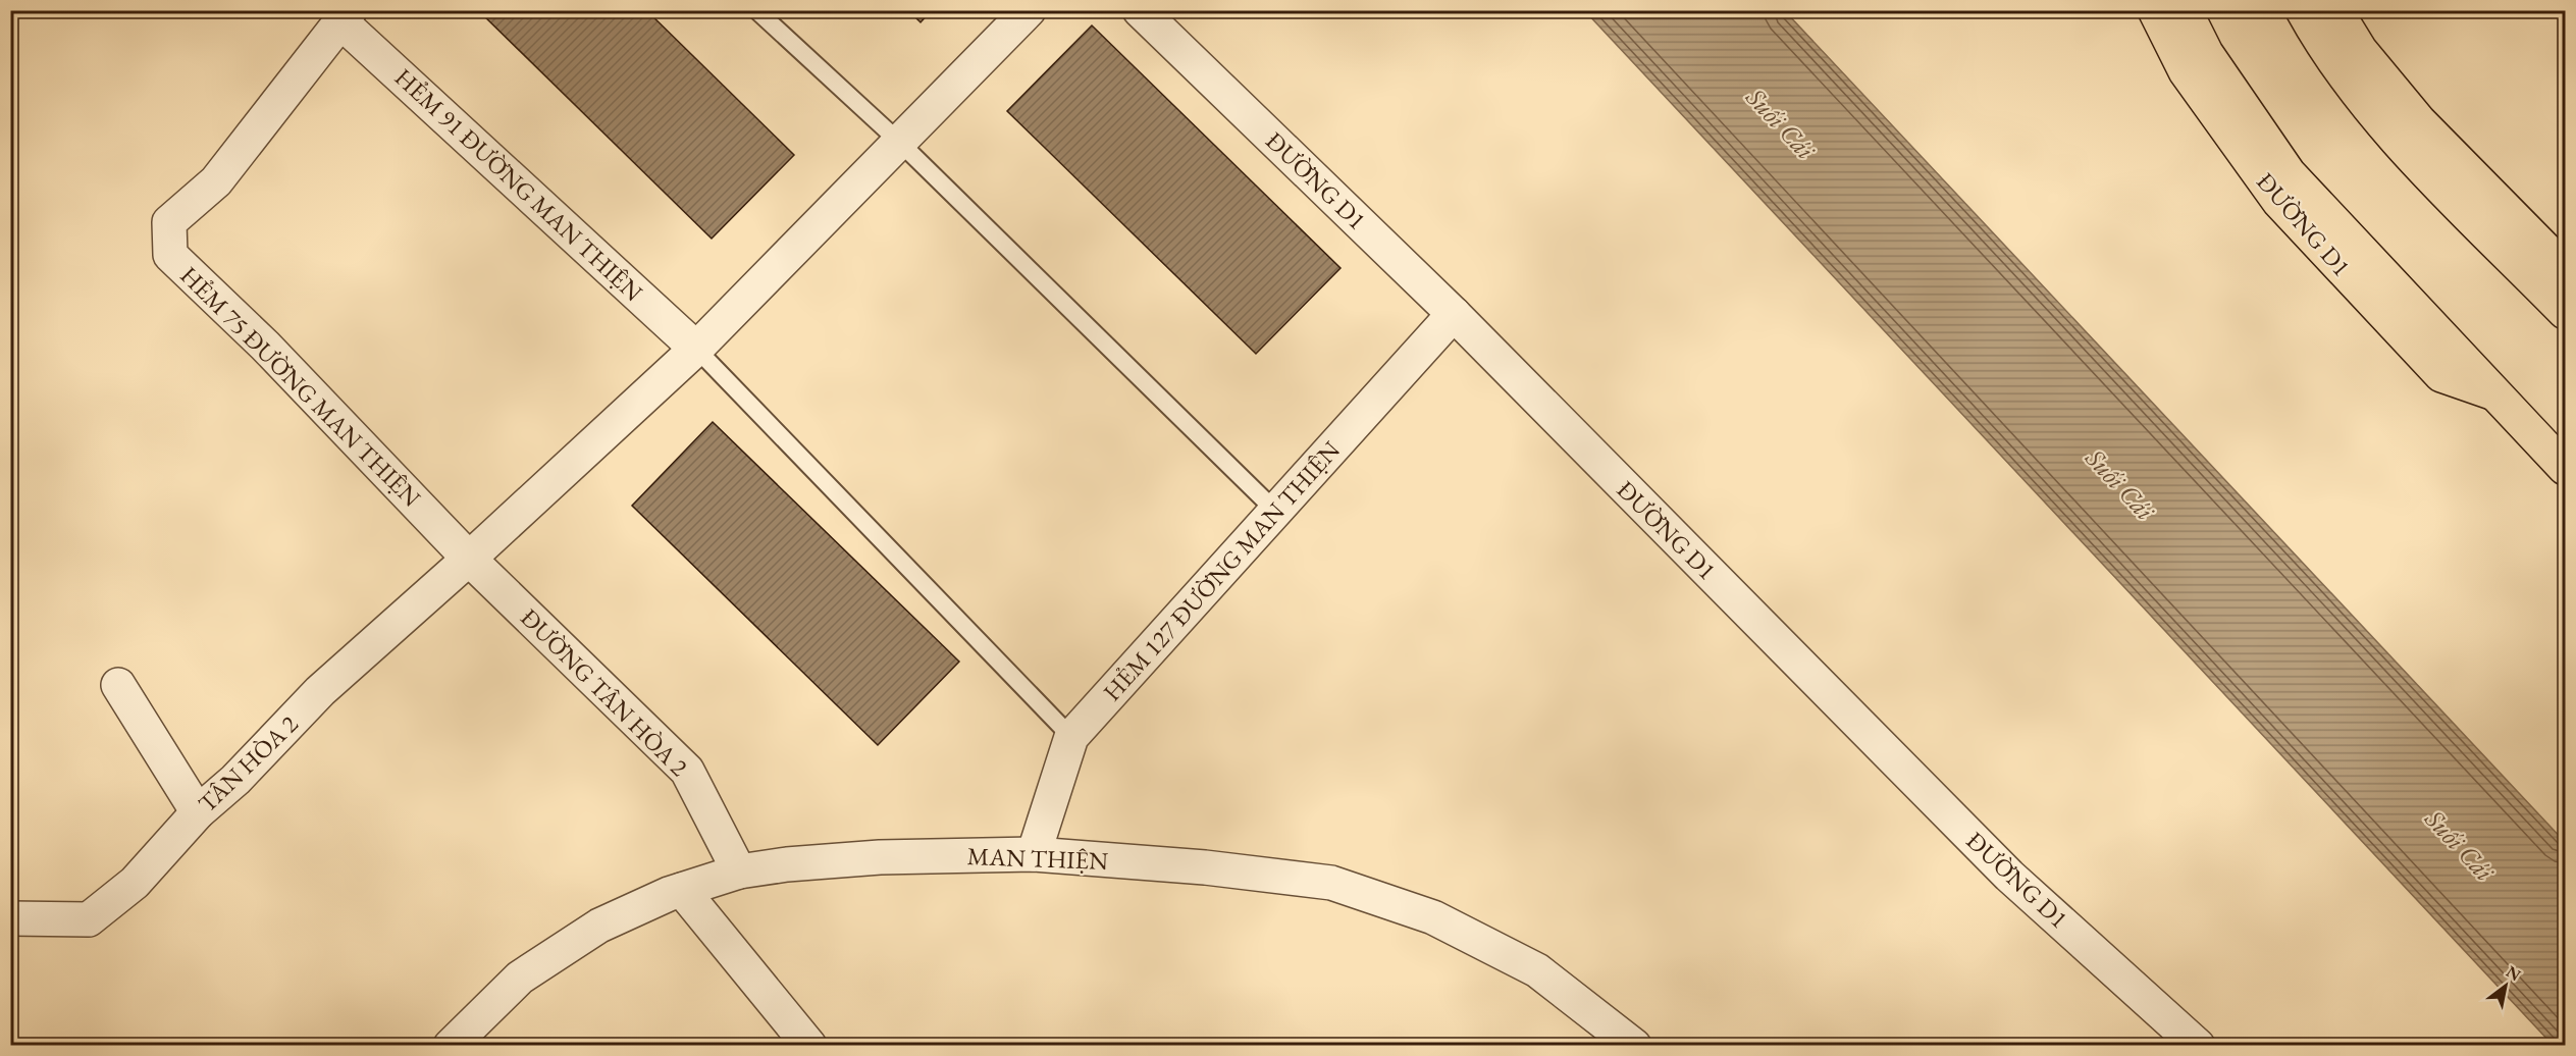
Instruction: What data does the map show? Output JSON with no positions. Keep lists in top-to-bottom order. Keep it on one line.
{"streets":{"main road":["ĐƯỜNG D1"],"street":["HẺM 91 ĐƯỜNG MAN THIỆN","HẺM 75 ĐƯỜNG MAN THIỆN","HẺM 127 ĐƯỜNG MAN THIỆN","ĐƯỜNG TÂN HÒA 2","TÂN HÒA 2","MAN THIỆN"]},"crossings":[["ĐƯỜNG D1","HẺM 127 ĐƯỜNG MAN THIỆN"],["HẺM 91 ĐƯỜNG MAN THIỆN","HẺM 75 ĐƯỜNG MAN THIỆN"],["HẺM 91 ĐƯỜNG MAN THIỆN","TÂN HÒA 2"],["HẺM 75 ĐƯỜNG MAN THIỆN","ĐƯỜNG TÂN HÒA 2"],["HẺM 75 ĐƯỜNG MAN THIỆN","TÂN HÒA 2"],["HẺM 127 ĐƯỜNG MAN THIỆN","MAN THIỆN"],["ĐƯỜNG TÂN HÒA 2","TÂN HÒA 2"],["ĐƯỜNG TÂN HÒA 2","MAN THIỆN"]],"water":["Suối Cái"],"north":"top right"}
